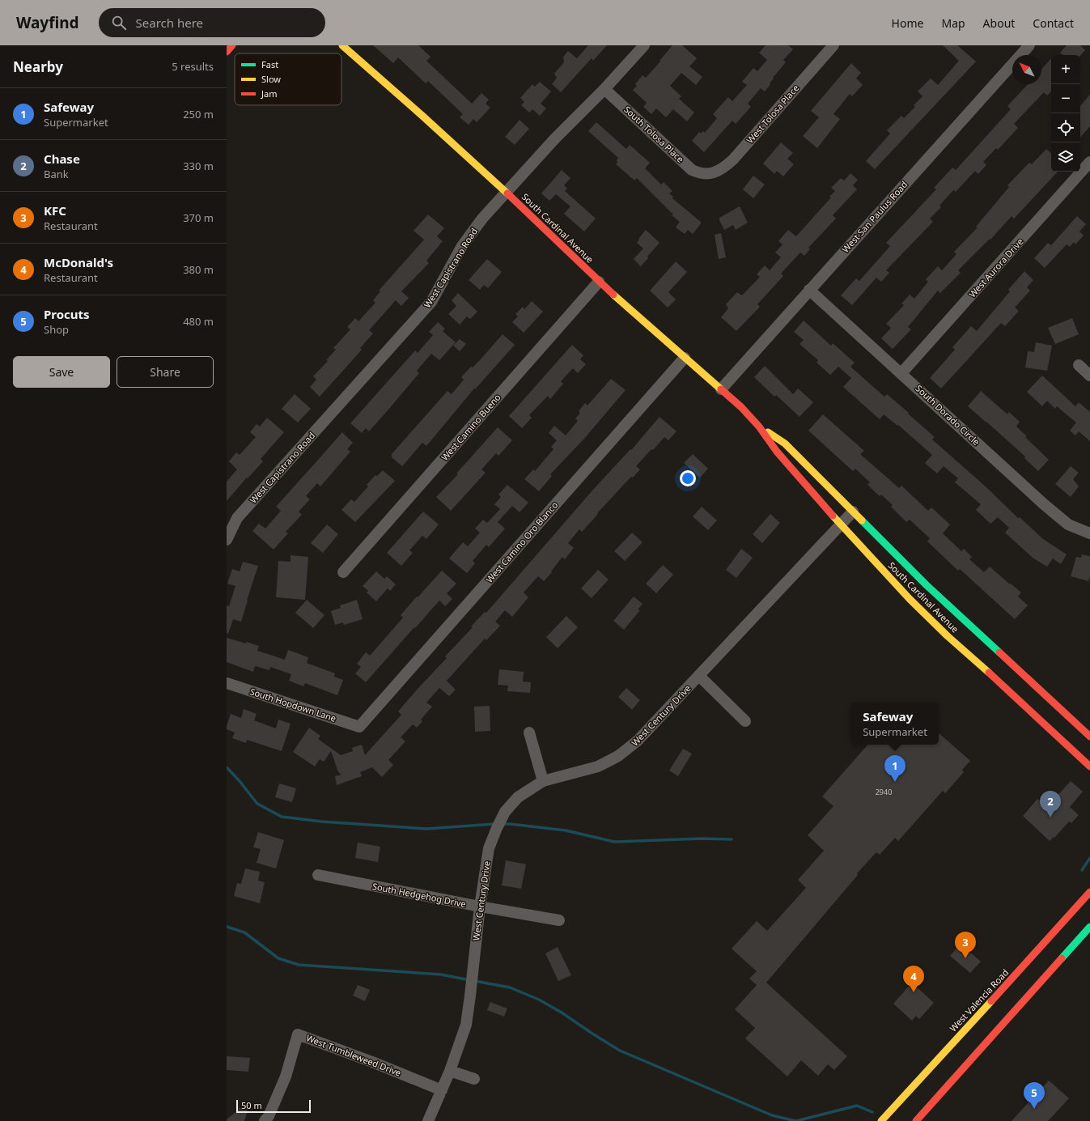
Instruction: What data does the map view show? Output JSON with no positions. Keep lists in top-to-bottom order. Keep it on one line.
{"streets":{"main road":["South Cardinal Avenue","West Valencia Road"],"street":["West Tolosa Place","South Tolosa Place","West San Paulus Road","West Capistrano Road","West Aurora Drive","South Dorado Circle","West Camino Bueno","West Camino Oro Blanco","South Hopdown Lane","West Century Drive","South Hedgehog Drive","West Tumbleweed Drive"]},"crossings":[["West Tolosa Place","South Tolosa Place"],["South Tolosa Place","West Capistrano Road"],["West San Paulus Road","South Cardinal Avenue"],["West San Paulus Road","South Dorado Circle"],["South Cardinal Avenue","West Capistrano Road"],["South Cardinal Avenue","West Camino Bueno"],["South Cardinal Avenue","West Camino Oro Blanco"],["South Cardinal Avenue","West Century Drive"],["West Aurora Drive","South Dorado Circle"],["West Camino Oro Blanco","South Hopdown Lane"],["West Century Drive","South Hedgehog Drive"],["West Century Drive","West Tumbleweed Drive"]],"house_numbers":["2940"],"legend":["Fast","Slow","Jam"],"scale_bar":"50 m","north":"top left","page":{"header":"Wayfind","search":"Search here","nav":["Home","Map","About","Contact"],"heading":["Nearby","5 results"],"map_buttons":["+","−"],"list":[{"mark":"1","name":"Safeway","note":"Supermarket","value":"250 m"},{"mark":"2","name":"Chase","note":"Bank","value":"330 m"},{"mark":"3","name":"KFC","note":"Restaurant","value":"370 m"},{"mark":"4","name":"McDonald's","note":"Restaurant","value":"380 m"},{"mark":"5","name":"Procuts","note":"Shop","value":"480 m"}],"buttons":["Save","Share"],"popup":["Safeway","Supermarket"],"pins":["1","2","3","4","5"],"scale":"50 m"}}
